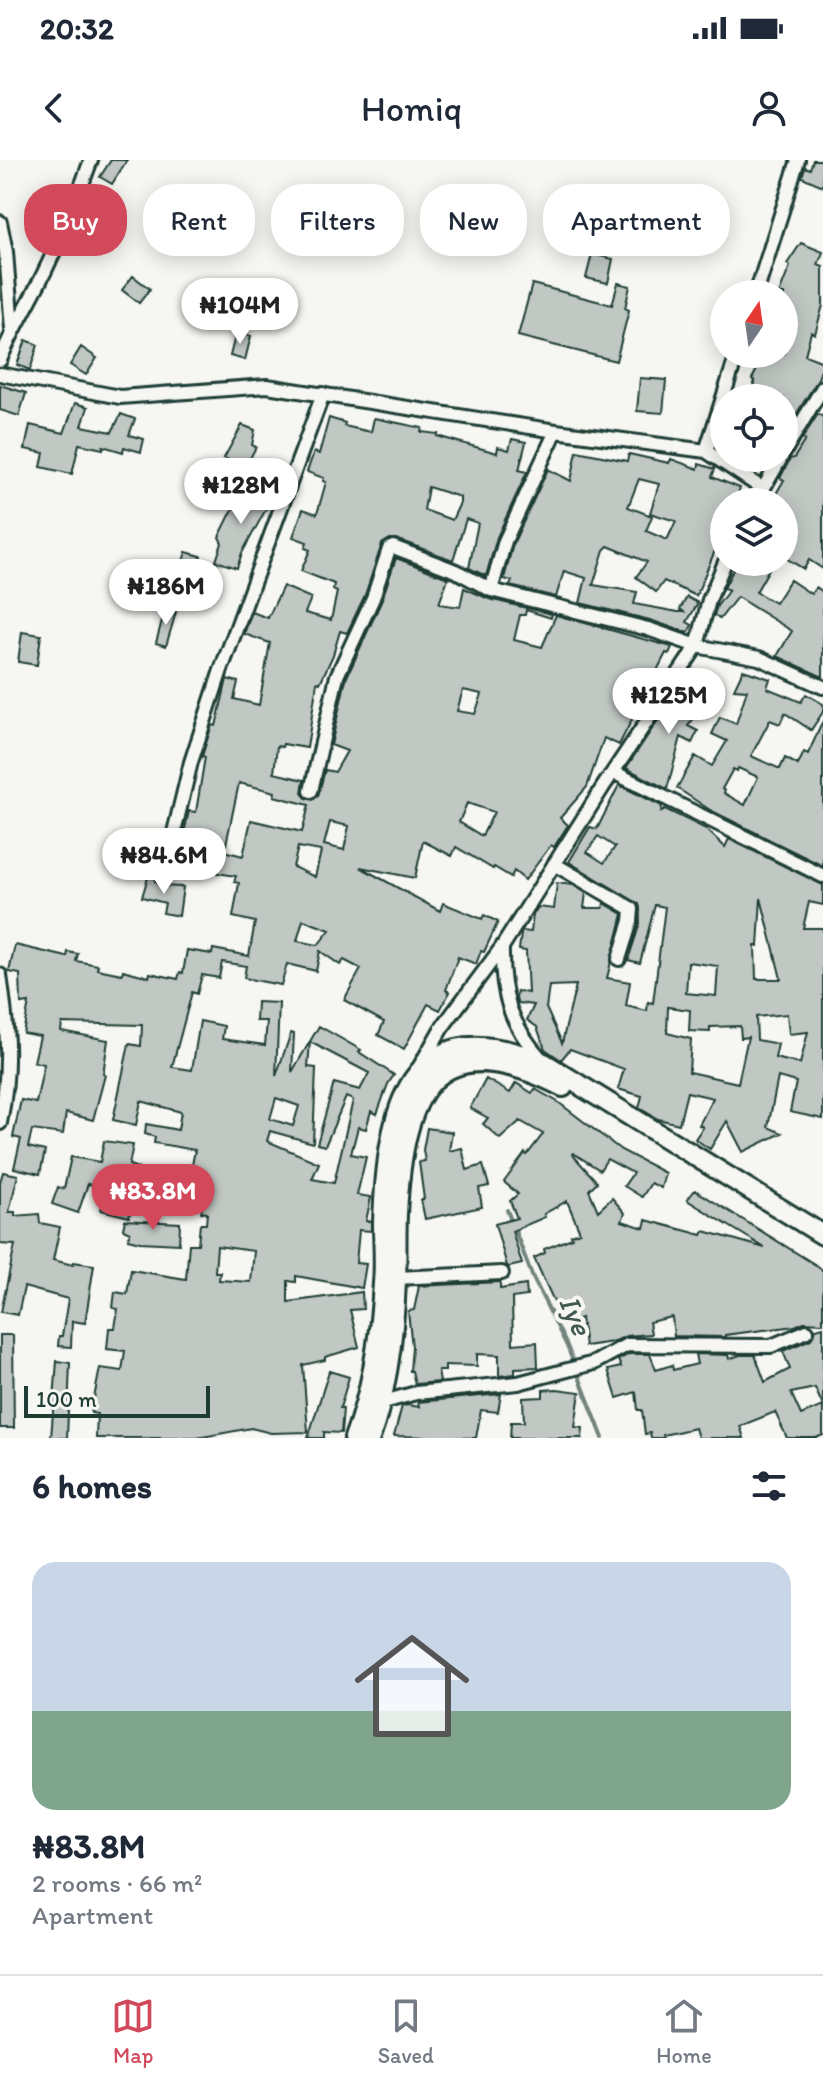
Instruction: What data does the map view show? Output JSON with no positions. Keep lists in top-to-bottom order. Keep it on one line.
{"water":["Iye"],"scale_bar":"100 m","north":"top","page":{"status":"20:32","header":"Homiq","chip":["Buy","Rent","Filters","New","Apartment"],"price":["₦104M","₦128M","₦186M","₦125M","₦84.6M","₦83.8M"],"scale":"100 m","heading":"6 homes","list":[{"name":"₦83.8M","note":"2 rooms · 66 m² · Apartment"}],"tabs":["Map","Saved","Home"]}}
